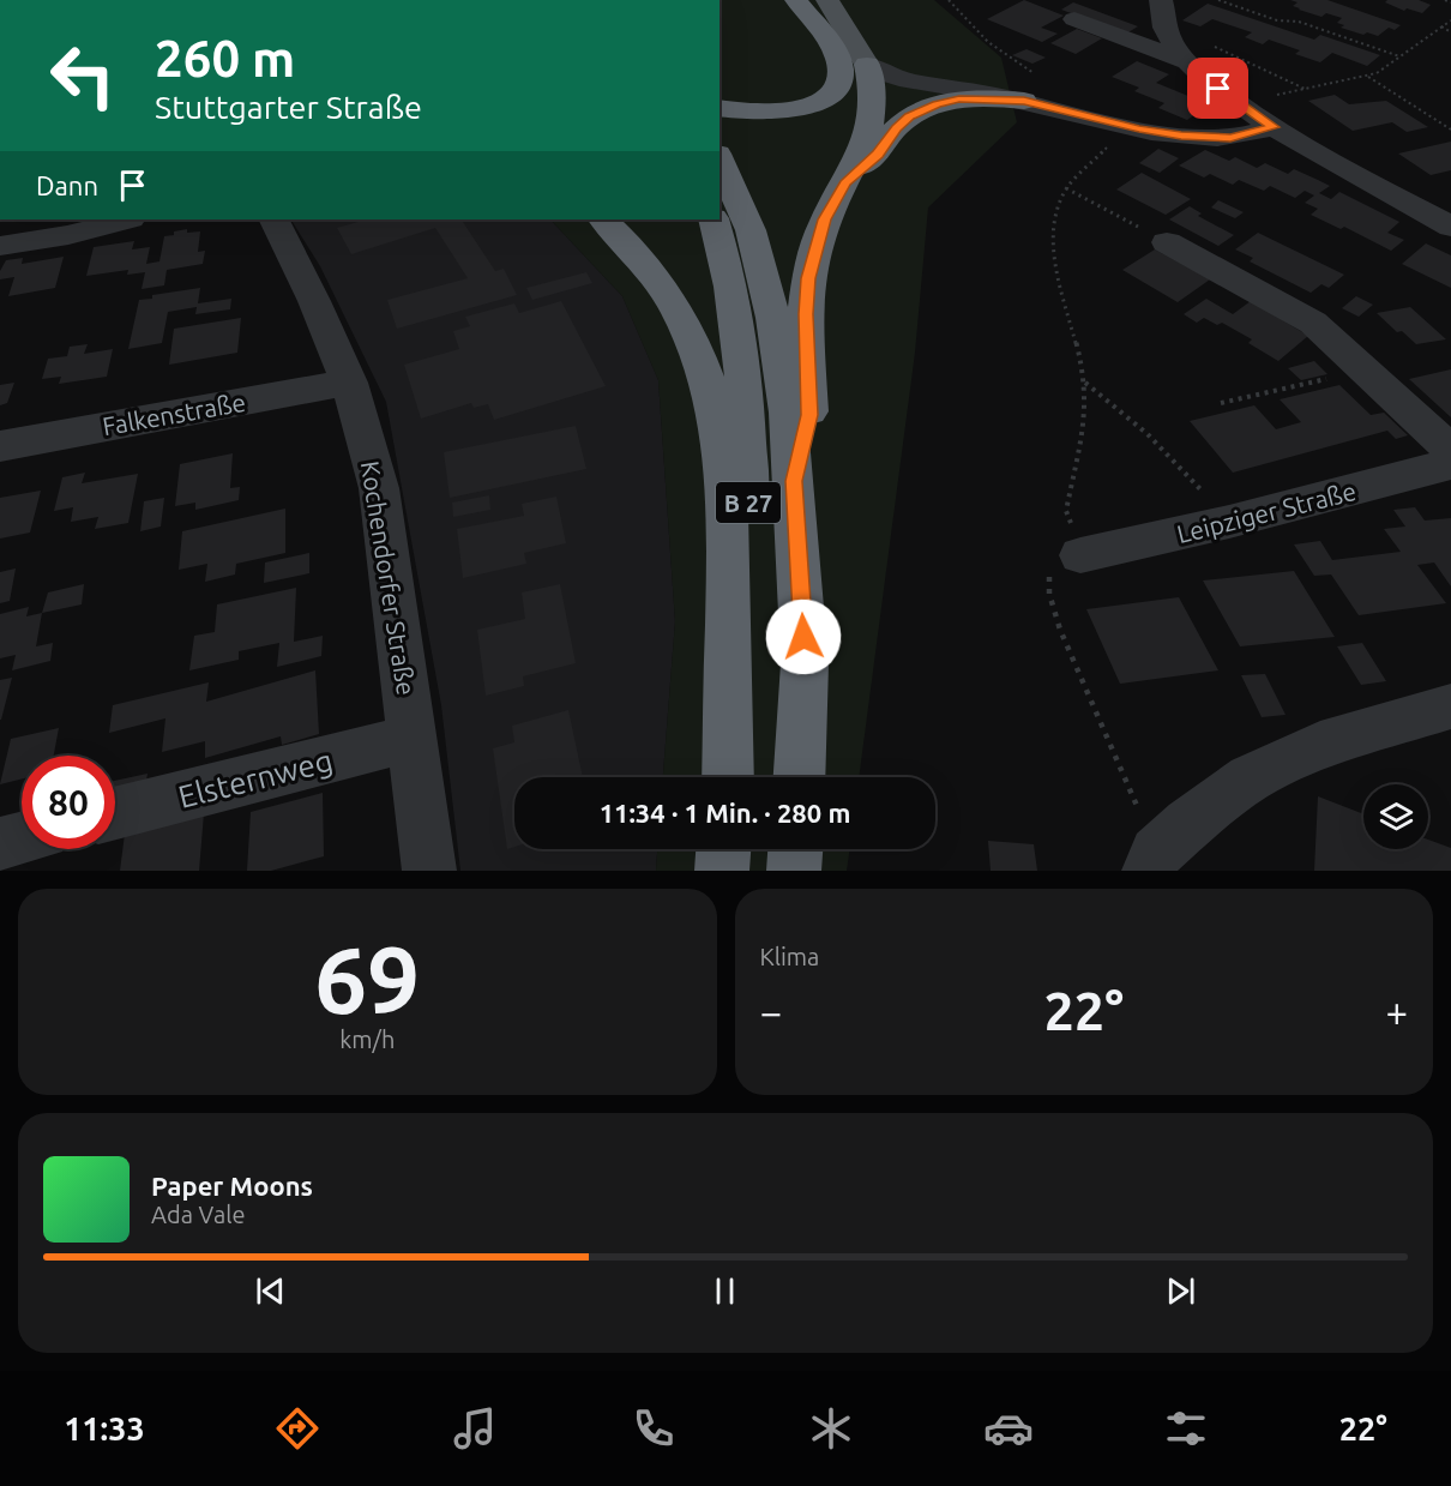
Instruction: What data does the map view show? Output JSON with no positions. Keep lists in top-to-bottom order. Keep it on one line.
{"streets":{"highway":["B 27"],"street":["Falkenstraße","Leipziger Straße","Kochendorfer Straße","Elsternweg"]},"crossings":[["Falkenstraße","Kochendorfer Straße"],["Kochendorfer Straße","Elsternweg"]],"page":{"turn":["260 m","Stuttgarter Straße"],"then":"Dann","limit":"80","trip":"11:34 · 1 Min. · 280 m","tile":[["69","km/h"],"Klima"],"heat":["−","22°","+"],"song":["Paper Moons","Ada Vale"],"tabs":["11:33","22°"]}}
